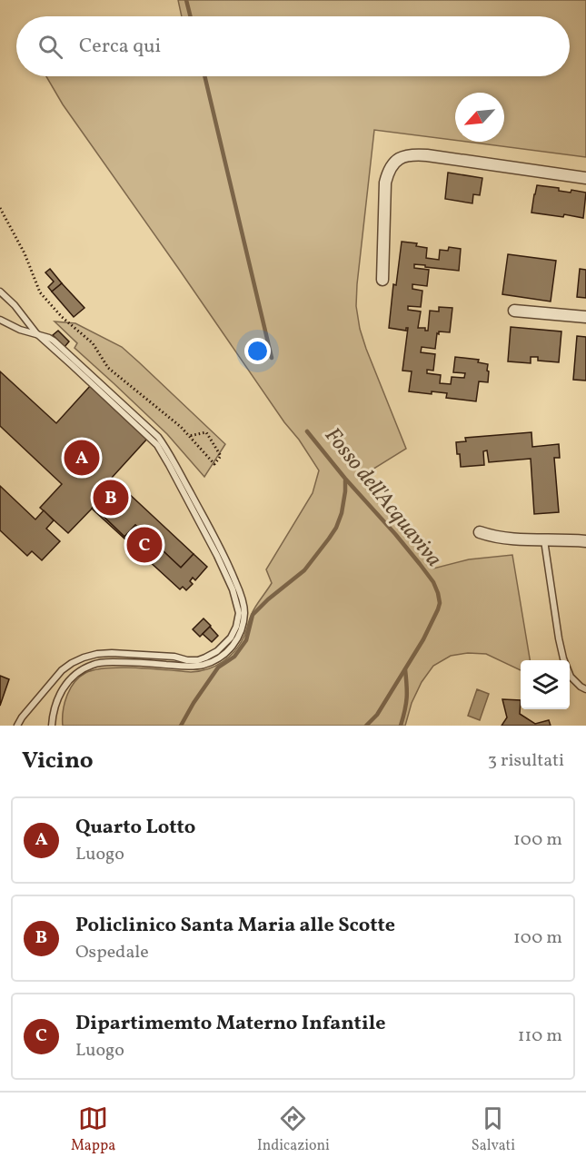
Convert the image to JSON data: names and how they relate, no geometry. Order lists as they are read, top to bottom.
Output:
{
  "water": ["Fosso dell'Acquaviva"],
  "north": "bottom left",
  "page": {
    "search": "Cerca qui",
    "pins": ["A", "B", "C"],
    "heading": ["Vicino", "3 risultati"],
    "list": [
      {
        "mark": "A",
        "name": "Quarto Lotto",
        "note": "Luogo",
        "value": "100 m"
      },
      {
        "mark": "B",
        "name": "Policlinico Santa Maria alle Scotte",
        "note": "Ospedale",
        "value": "100 m"
      },
      {
        "mark": "C",
        "name": "Dipartimemto Materno Infantile",
        "note": "Luogo",
        "value": "110 m"
      }
    ],
    "nav": ["Mappa", "Indicazioni", "Salvati"]
  }
}
